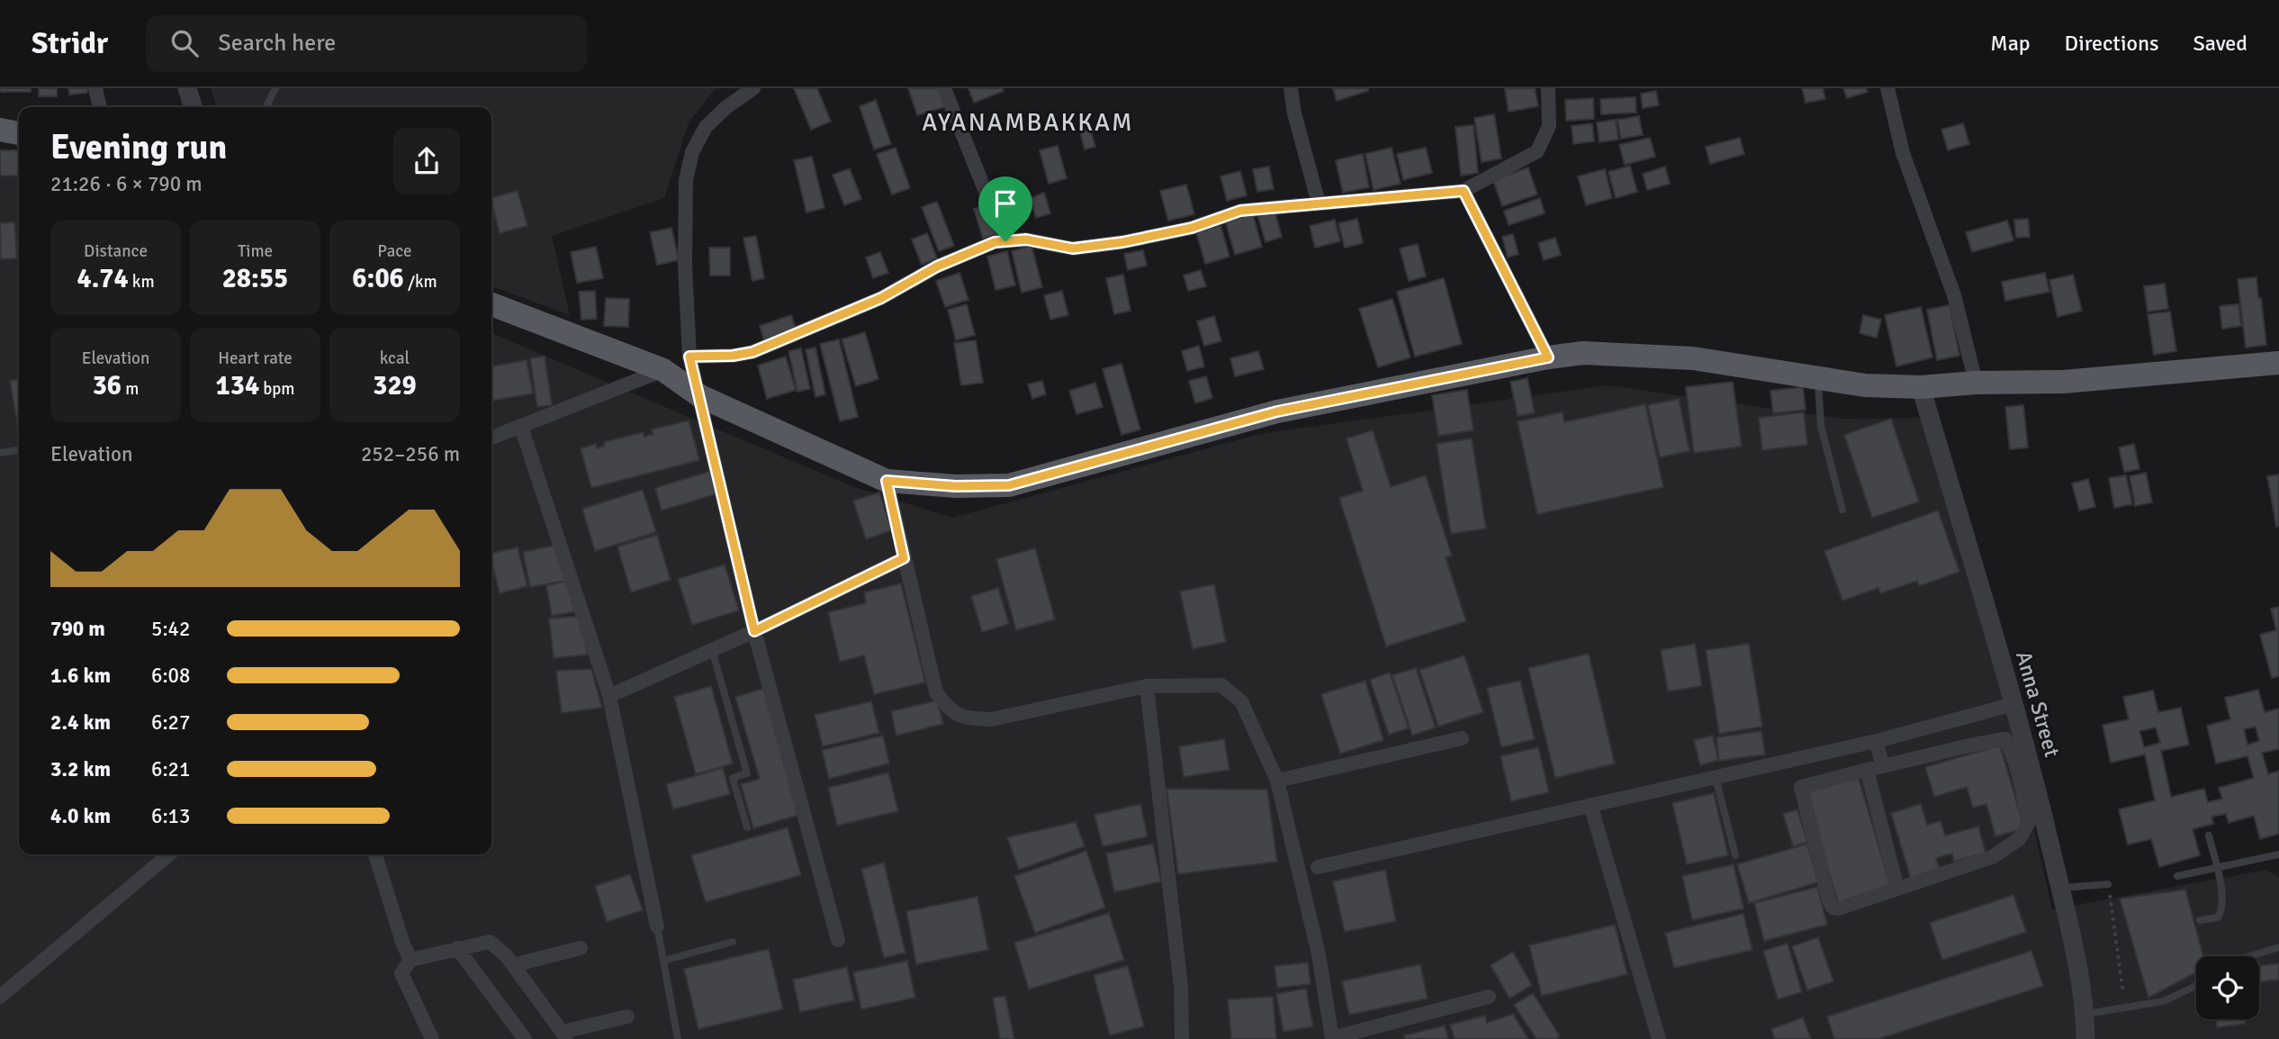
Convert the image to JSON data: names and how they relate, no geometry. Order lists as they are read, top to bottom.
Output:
{
  "streets": {
    "street": ["Anna Street"]
  },
  "districts": ["AYANAMBAKKAM"],
  "page": {
    "header": "Stridr",
    "search": "Search here",
    "nav": ["Map", "Directions", "Saved"],
    "heading": ["Evening run", "21:26 · 6 × 790 m"],
    "stats": [
      ["Distance", "4.74 km"],
      ["Time", "28:55"],
      ["Pace", "6:06 /km"],
      ["Elevation", "36 m"],
      ["Heart rate", "134 bpm"],
      ["kcal", "329"]
    ],
    "chart": ["Elevation", "252–256 m"],
    "list": [
      {
        "name": "790 m",
        "note": "5:42"
      },
      {
        "name": "1.6 km",
        "note": "6:08"
      },
      {
        "name": "2.4 km",
        "note": "6:27"
      },
      {
        "name": "3.2 km",
        "note": "6:21"
      },
      {
        "name": "4.0 km",
        "note": "6:13"
      }
    ]
  }
}
